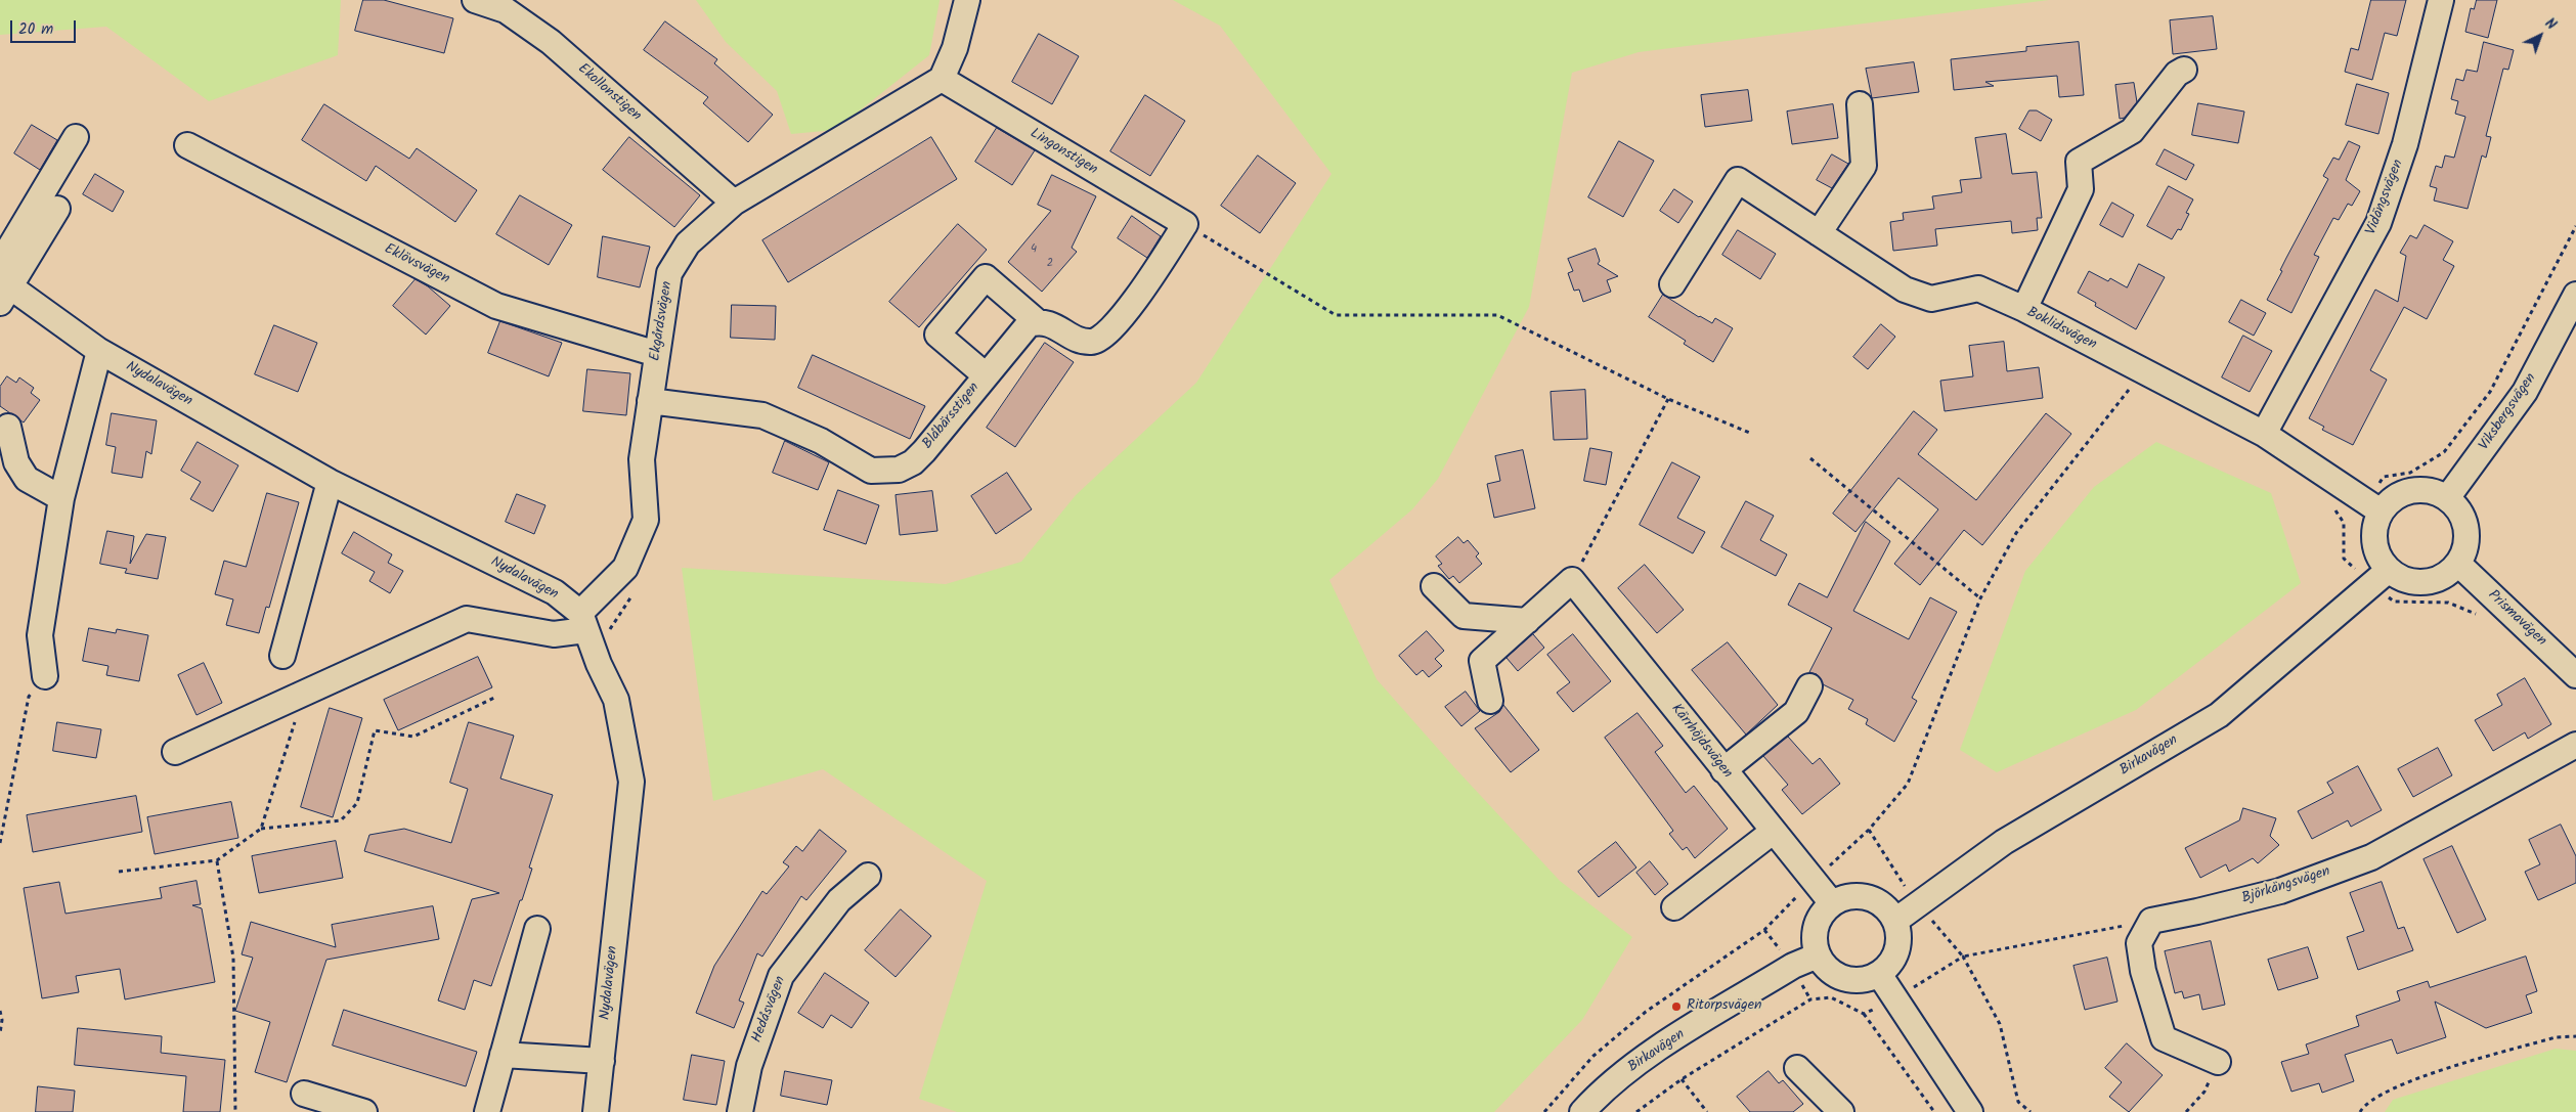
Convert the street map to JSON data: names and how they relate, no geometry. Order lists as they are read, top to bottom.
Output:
{
  "streets": {
    "street": [
      "Ekollonstigen",
      "Lingonstigen",
      "Vidängsvägen",
      "Eklövsvägen",
      "Ekgårdsvägen",
      "Boklidsvägen",
      "Nydalavägen",
      "Viksbergsvägen",
      "Blåbärsstigen",
      "Prismavägen",
      "Kärrhöjdsvägen",
      "Birkavägen",
      "Björkängsvägen",
      "Hedåsvägen"
    ]
  },
  "crossings": [
    ["Ekollonstigen", "Ekgårdsvägen"],
    ["Lingonstigen", "Ekgårdsvägen"],
    ["Vidängsvägen", "Boklidsvägen"],
    ["Eklövsvägen", "Ekgårdsvägen"],
    ["Ekgårdsvägen", "Nydalavägen"],
    ["Ekgårdsvägen", "Blåbärsstigen"],
    ["Boklidsvägen", "Viksbergsvägen"],
    ["Boklidsvägen", "Prismavägen"],
    ["Boklidsvägen", "Birkavägen"],
    ["Viksbergsvägen", "Prismavägen"],
    ["Viksbergsvägen", "Birkavägen"],
    ["Prismavägen", "Birkavägen"],
    ["Kärrhöjdsvägen", "Birkavägen"]
  ],
  "places": ["Ritorpsvägen"],
  "house_numbers": ["4", "2"],
  "scale_bar": "20 m",
  "north": "top right"
}
